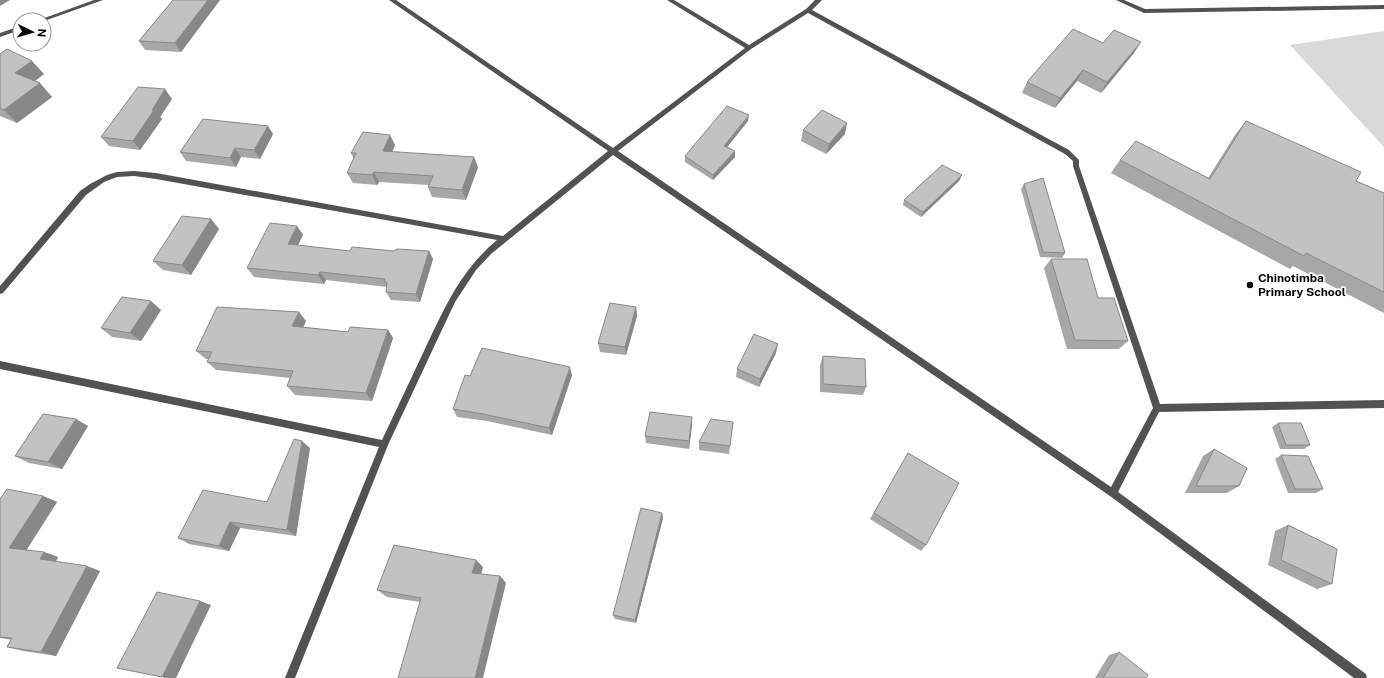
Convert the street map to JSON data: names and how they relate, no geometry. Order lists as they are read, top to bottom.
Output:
{
  "places": ["Chinotimba Primary School"],
  "north": "right"
}
